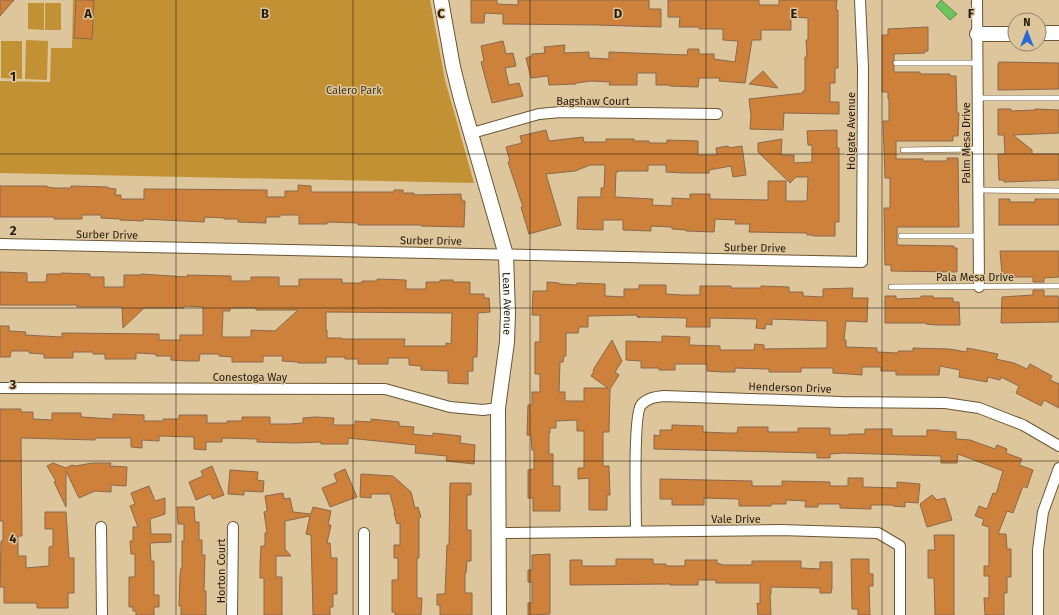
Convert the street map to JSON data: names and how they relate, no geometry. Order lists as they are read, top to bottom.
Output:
{
  "streets": {
    "street": [
      "Bagshaw Court",
      "Holgate Avenue",
      "Palm Mesa Drive",
      "Surber Drive",
      "Lean Avenue",
      "Conestoga Way",
      "Henderson Drive",
      "Vale Drive",
      "Horton Court"
    ],
    "lane": ["Pala Mesa Drive"]
  },
  "crossings": [
    ["Bagshaw Court", "Lean Avenue"],
    ["Holgate Avenue", "Surber Drive"],
    ["Palm Mesa Drive", "Pala Mesa Drive"],
    ["Surber Drive", "Lean Avenue"],
    ["Lean Avenue", "Conestoga Way"],
    ["Lean Avenue", "Vale Drive"],
    ["Henderson Drive", "Vale Drive"]
  ],
  "parks": ["Calero Park"],
  "north": "top",
  "grid": {
    "columns": [
      "A",
      "B",
      "C",
      "D",
      "E",
      "F"
    ],
    "rows": [
      "1",
      "2",
      "3",
      "4"
    ]
  }
}
